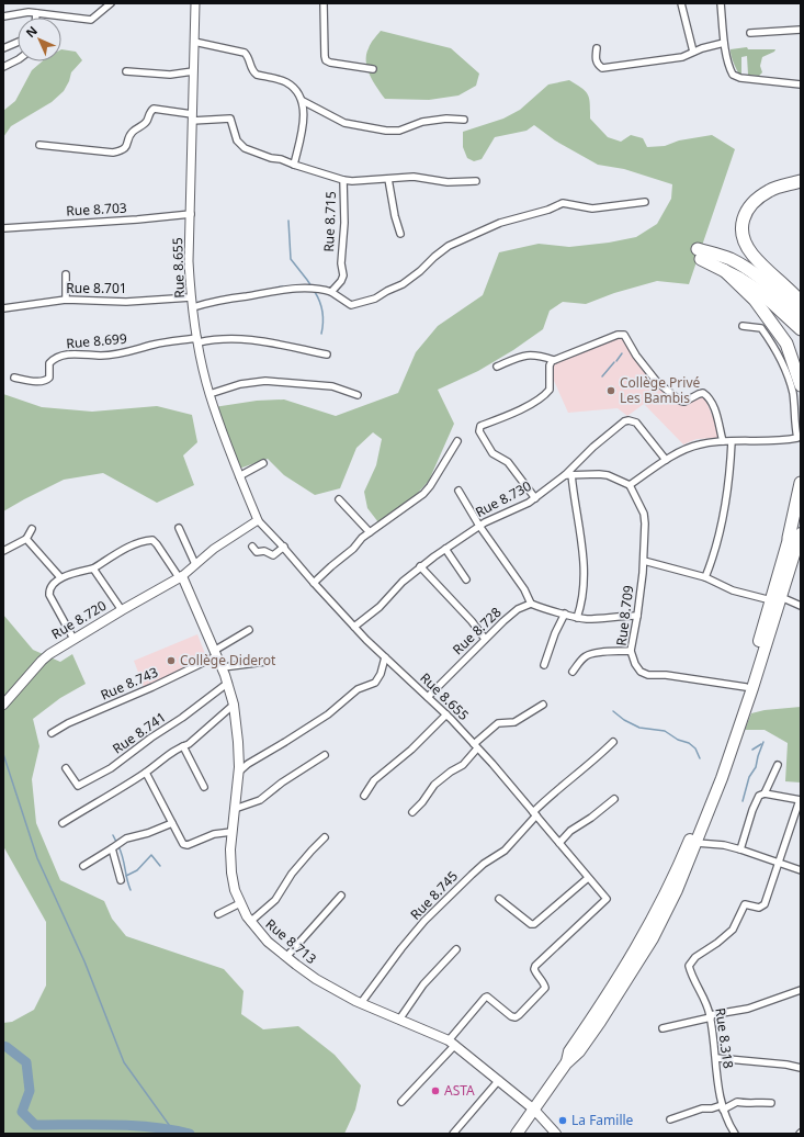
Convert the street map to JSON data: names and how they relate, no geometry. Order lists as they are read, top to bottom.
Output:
{
  "streets": {
    "main road": ["Rue 8.720", "Rue 8.713"],
    "street": [
      "Rue 8.703",
      "Rue 8.715",
      "Rue 8.655",
      "Rue 8.701",
      "Rue 8.699",
      "Rue 8.730",
      "Rue 8.709",
      "Rue 8.728",
      "Rue 8.743",
      "Rue 8.741",
      "Rue 8.745",
      "Rue 8.318"
    ]
  },
  "crossings": [
    ["Rue 8.703", "Rue 8.655"],
    ["Rue 8.715", "Rue 8.655"],
    ["Rue 8.655", "Rue 8.701"],
    ["Rue 8.655", "Rue 8.699"],
    ["Rue 8.655", "Rue 8.730"],
    ["Rue 8.655", "Rue 8.728"],
    ["Rue 8.655", "Rue 8.745"],
    ["Rue 8.655", "Rue 8.713"],
    ["Rue 8.720", "Rue 8.713"],
    ["Rue 8.743", "Rue 8.713"],
    ["Rue 8.741", "Rue 8.713"],
    ["Rue 8.745", "Rue 8.713"]
  ],
  "places": [
    "Collège Privé Les Bambis",
    "Collège Diderot",
    "ASTA",
    "La Famille"
  ],
  "north": "top left"
}
